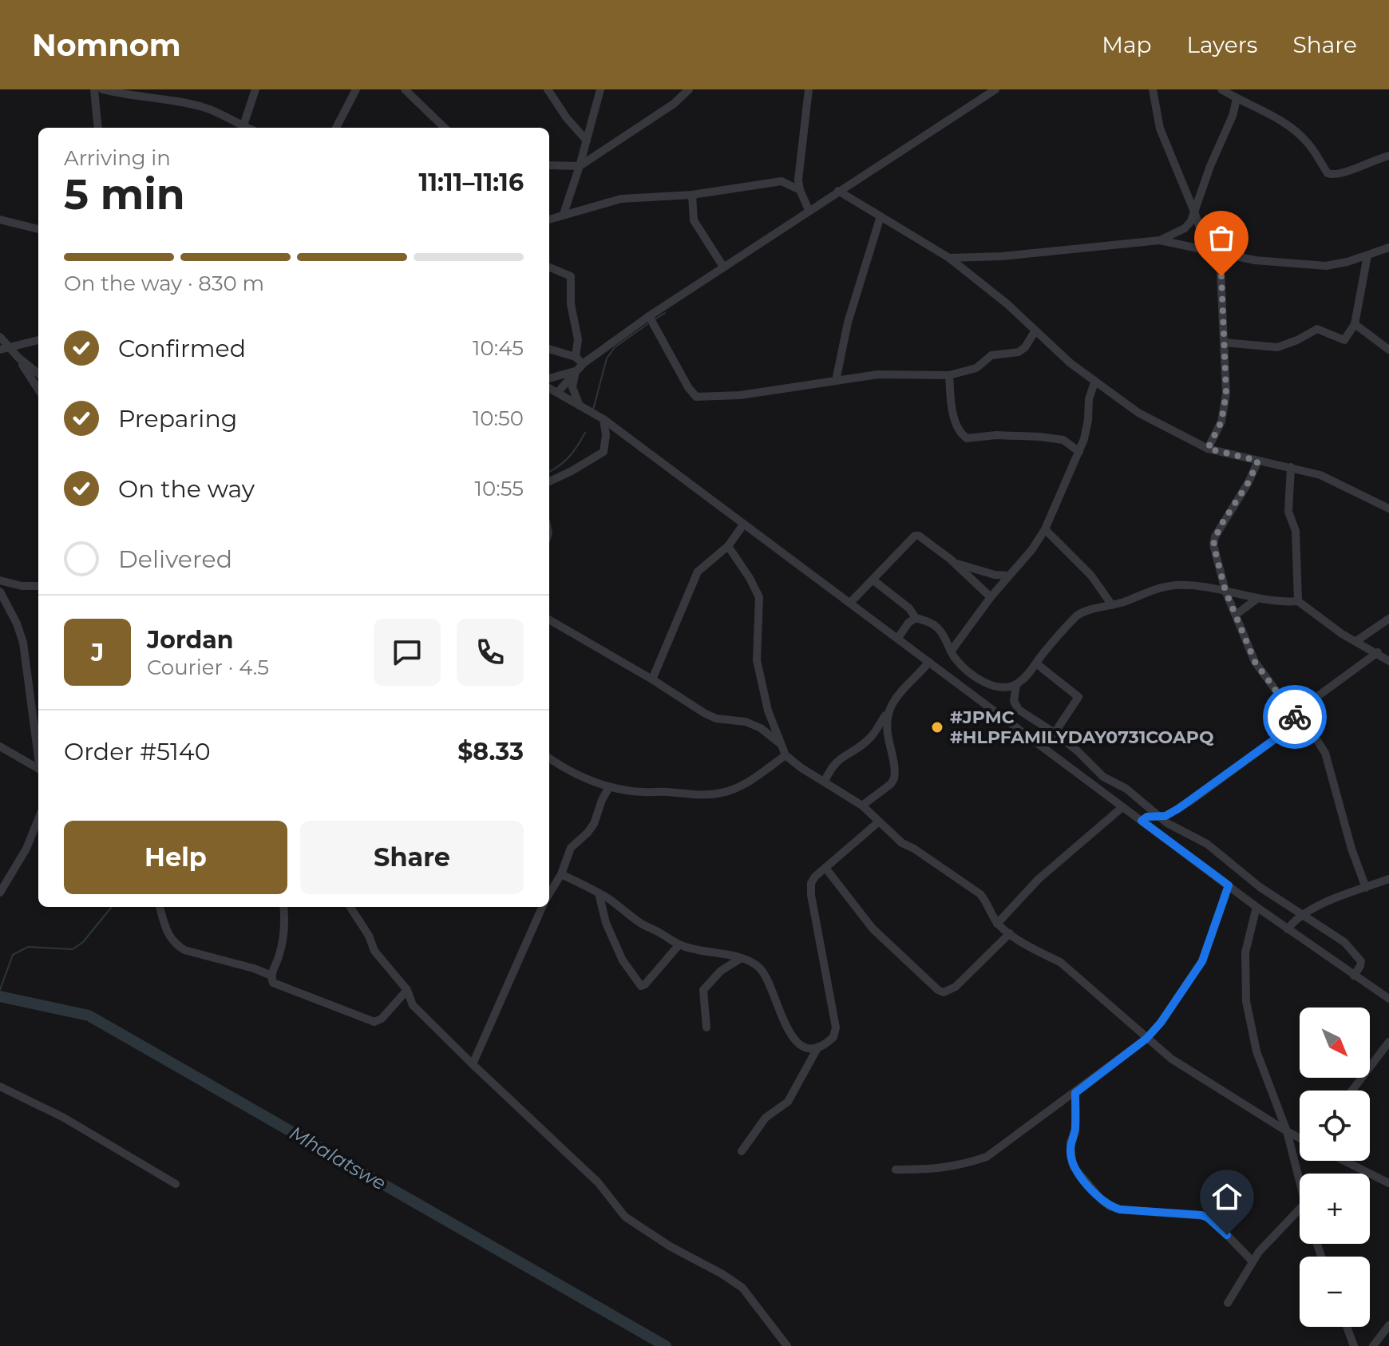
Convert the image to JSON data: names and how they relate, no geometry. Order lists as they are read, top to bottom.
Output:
{
  "water": ["Mhalatswe"],
  "places": ["#JPMC #HLPFAMILYDAY0731COAPQ"],
  "north": "bottom right",
  "page": {
    "header": "Nomnom",
    "nav": ["Map", "Layers", "Share"],
    "heading": ["5 min", "Arriving in", "11:11–11:16"],
    "panel": [
      "Jordan",
      "Courier · 4.5",
      "Order #5140",
      "$8.33"
    ],
    "bar": "On the way · 830 m",
    "list": [
      ["Confirmed", "10:45"],
      ["Preparing", "10:50"],
      ["On the way", "10:55"],
      "Delivered"
    ],
    "round": "J",
    "buttons": ["Help", "Share"],
    "map_buttons": ["+", "−"]
  }
}
